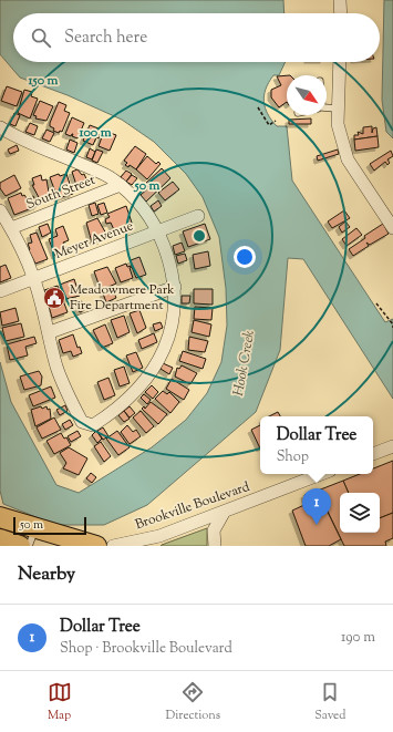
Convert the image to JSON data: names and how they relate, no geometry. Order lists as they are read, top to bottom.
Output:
{
  "streets": {
    "street": ["South Street", "Meyer Avenue", "Brookville Boulevard"]
  },
  "water": ["Hook Creek"],
  "places": {
    "public building": ["Meadowmere Park Fire Department"]
  },
  "scale_bar": "50 m",
  "north": "bottom right",
  "page": {
    "search": "Search here",
    "popup": ["Dollar Tree", "Shop"],
    "pins": "1",
    "scale": "50 m",
    "heading": "Nearby",
    "list": [
      {
        "mark": "1",
        "name": "Dollar Tree",
        "note": "Shop · Brookville Boulevard",
        "value": "190 m"
      }
    ],
    "nav": ["Map", "Directions", "Saved"]
  },
  "rings": ["150 m", "100 m", "50 m"]
}
